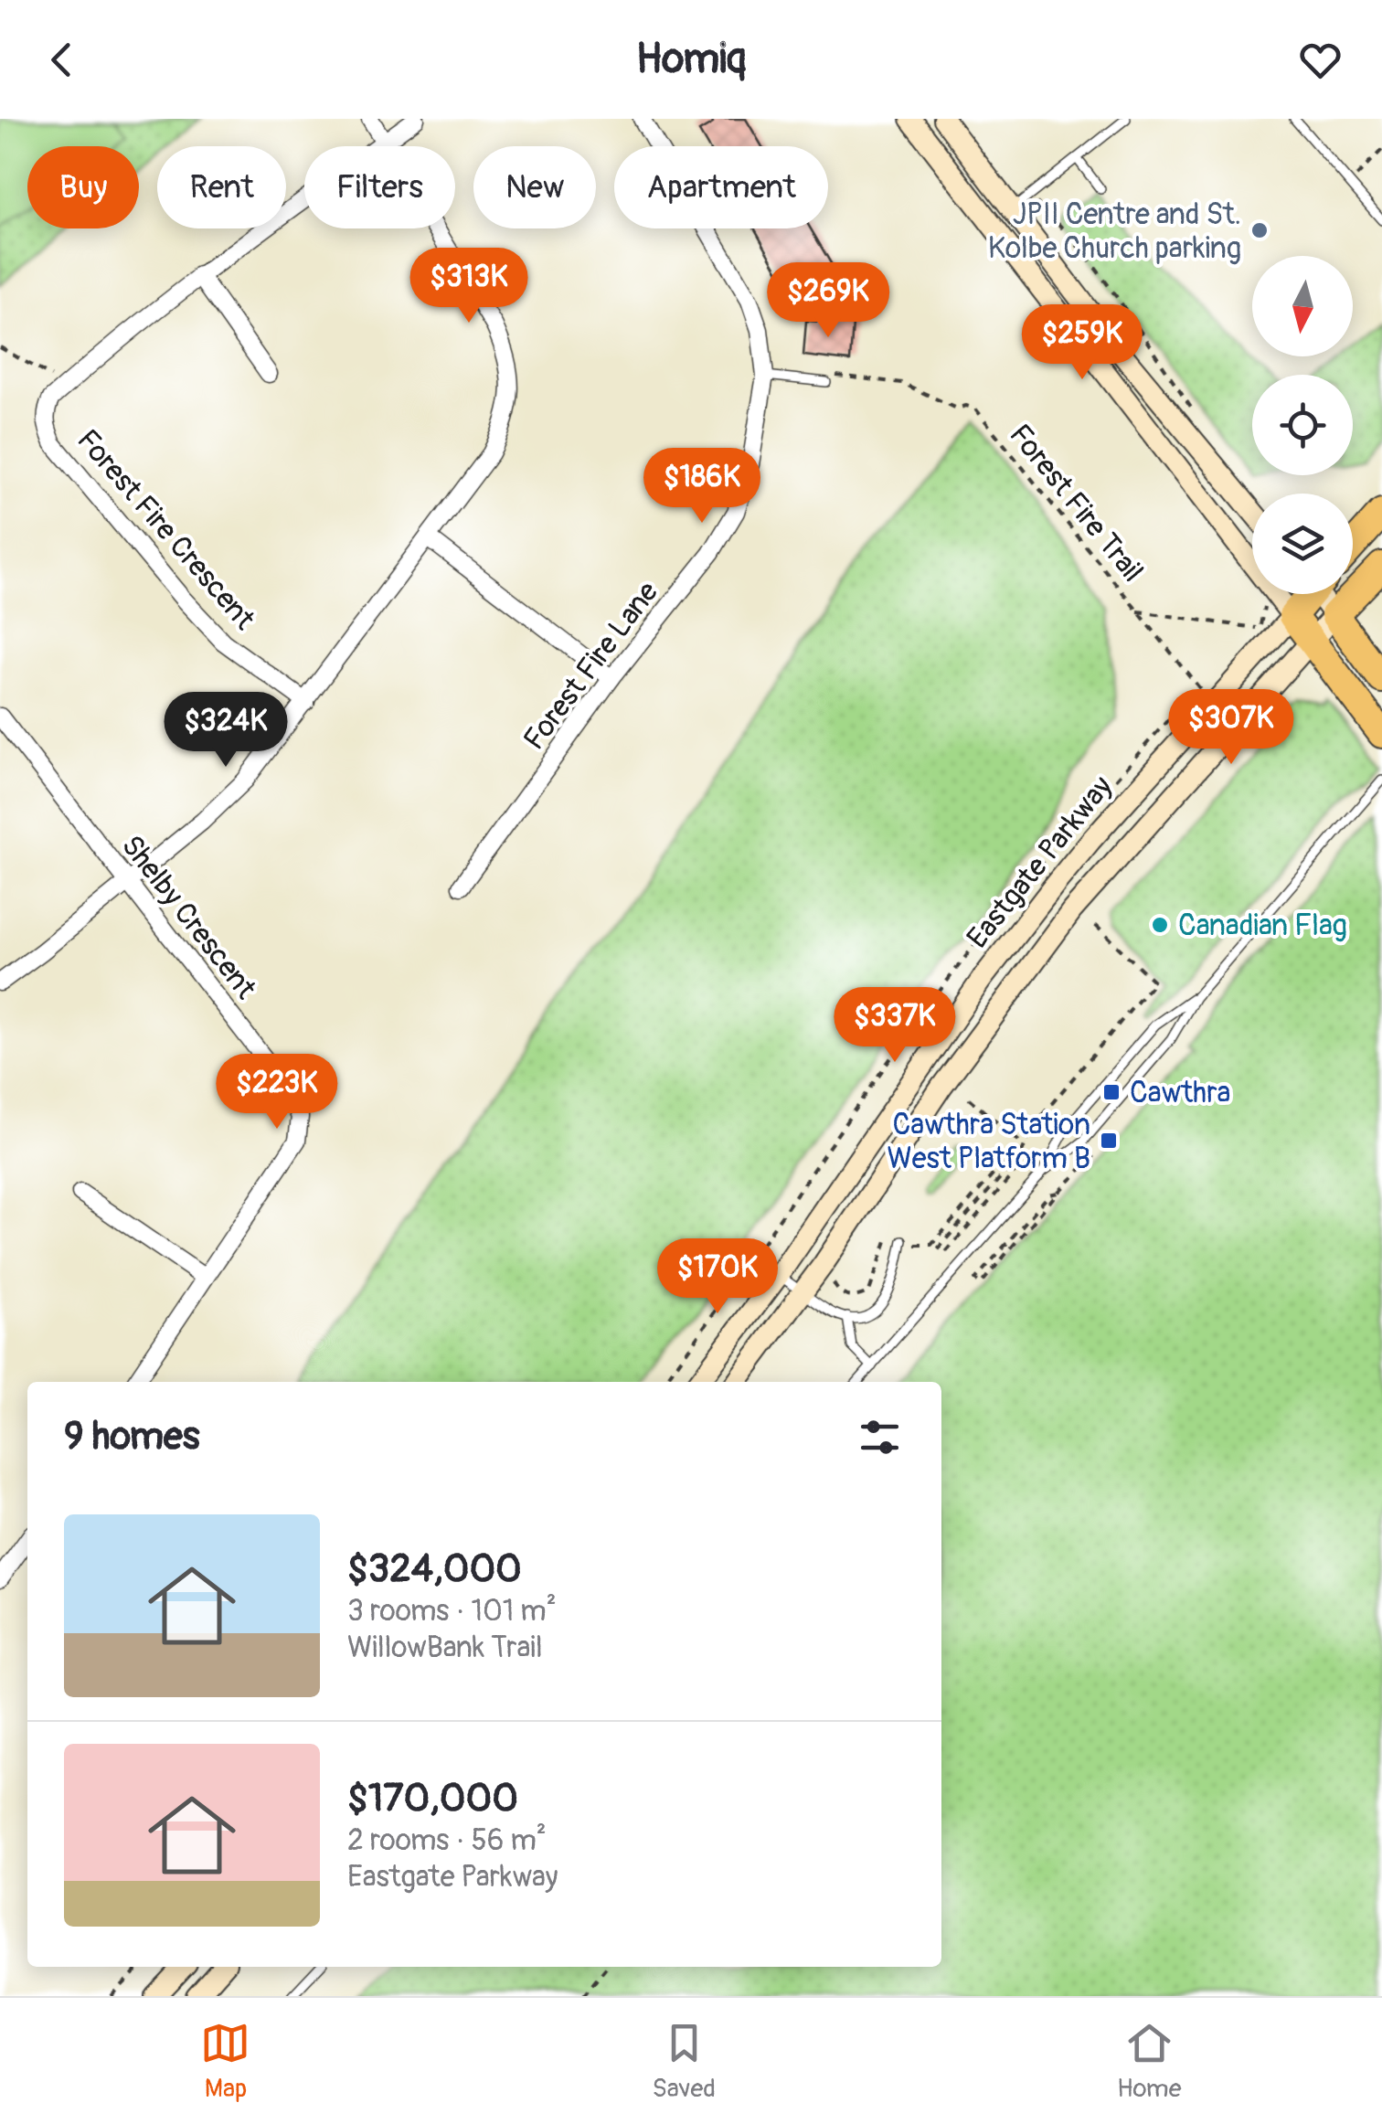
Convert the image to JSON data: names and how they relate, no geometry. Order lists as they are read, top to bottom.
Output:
{
  "streets": {
    "main road": ["Eastgate Parkway"],
    "street": ["Forest Fire Crescent", "Forest Fire Lane", "Shelby Crescent"],
    "path": ["Forest Fire Trail"]
  },
  "places": {
    "other": ["JPII Centre and St. Kolbe Church parking", "Canadian Flag"],
    "transit": ["Cawthra", "Cawthra Station West Platform B"]
  },
  "north": "bottom",
  "page": {
    "header": "Homiq",
    "chip": [
      "Buy",
      "Rent",
      "Filters",
      "New",
      "Apartment"
    ],
    "price": [
      "$313K",
      "$269K",
      "$259K",
      "$186K",
      "$307K",
      "$324K",
      "$337K",
      "$223K",
      "$170K"
    ],
    "heading": "9 homes",
    "list": [
      {
        "name": "$324,000",
        "note": "3 rooms · 101 m² · WillowBank Trail"
      },
      {
        "name": "$170,000",
        "note": "2 rooms · 56 m² · Eastgate Parkway"
      }
    ],
    "tabs": ["Map", "Saved", "Home"]
  }
}
